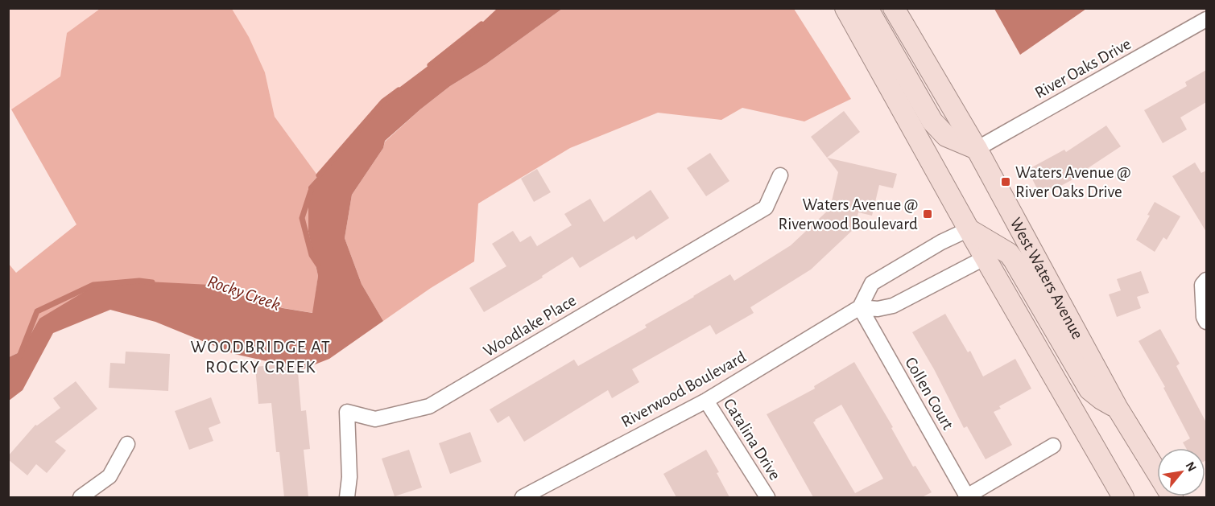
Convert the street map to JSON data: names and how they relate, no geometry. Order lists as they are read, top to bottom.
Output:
{
  "streets": {
    "main road": ["West Waters Avenue"],
    "street": [
      "River Oaks Drive",
      "Woodlake Place",
      "Riverwood Boulevard",
      "Collen Court",
      "Catalina Drive"
    ]
  },
  "crossings": [
    ["River Oaks Drive", "West Waters Avenue"],
    ["Riverwood Boulevard", "Collen Court"],
    ["Riverwood Boulevard", "Catalina Drive"]
  ],
  "districts": ["WOODBRIDGE AT ROCKY CREEK"],
  "water": ["Rocky Creek"],
  "places": {
    "transit": ["Waters Avenue @ River Oaks Drive", "Waters Avenue @ Riverwood Boulevard"]
  },
  "north": "top right"
}
